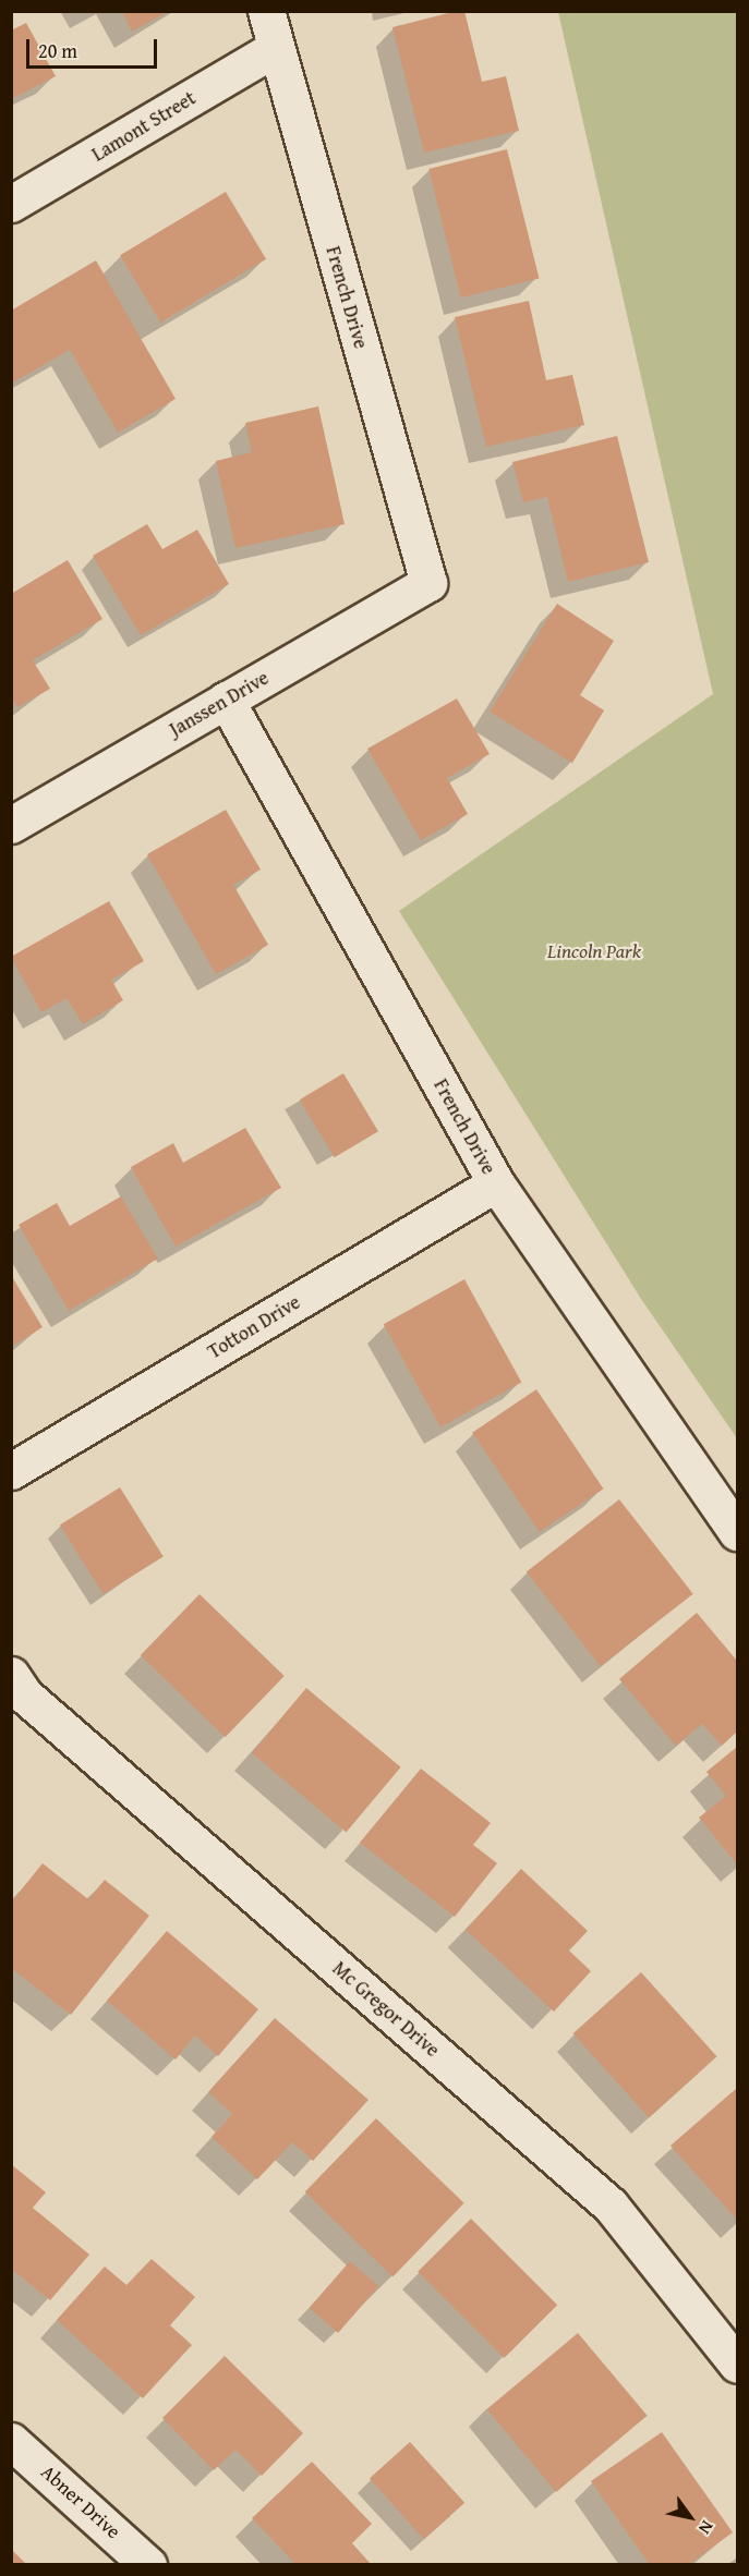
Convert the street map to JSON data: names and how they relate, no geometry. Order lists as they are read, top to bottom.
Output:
{
  "streets": {
    "street": [
      "Lamont Street",
      "French Drive",
      "Janssen Drive",
      "Totton Drive",
      "Mc Gregor Drive",
      "Abner Drive"
    ]
  },
  "crossings": [
    ["Lamont Street", "French Drive"],
    ["French Drive", "Janssen Drive"],
    ["French Drive", "Totton Drive"]
  ],
  "parks": ["Lincoln Park"],
  "scale_bar": "20 m",
  "north": "bottom right"
}
